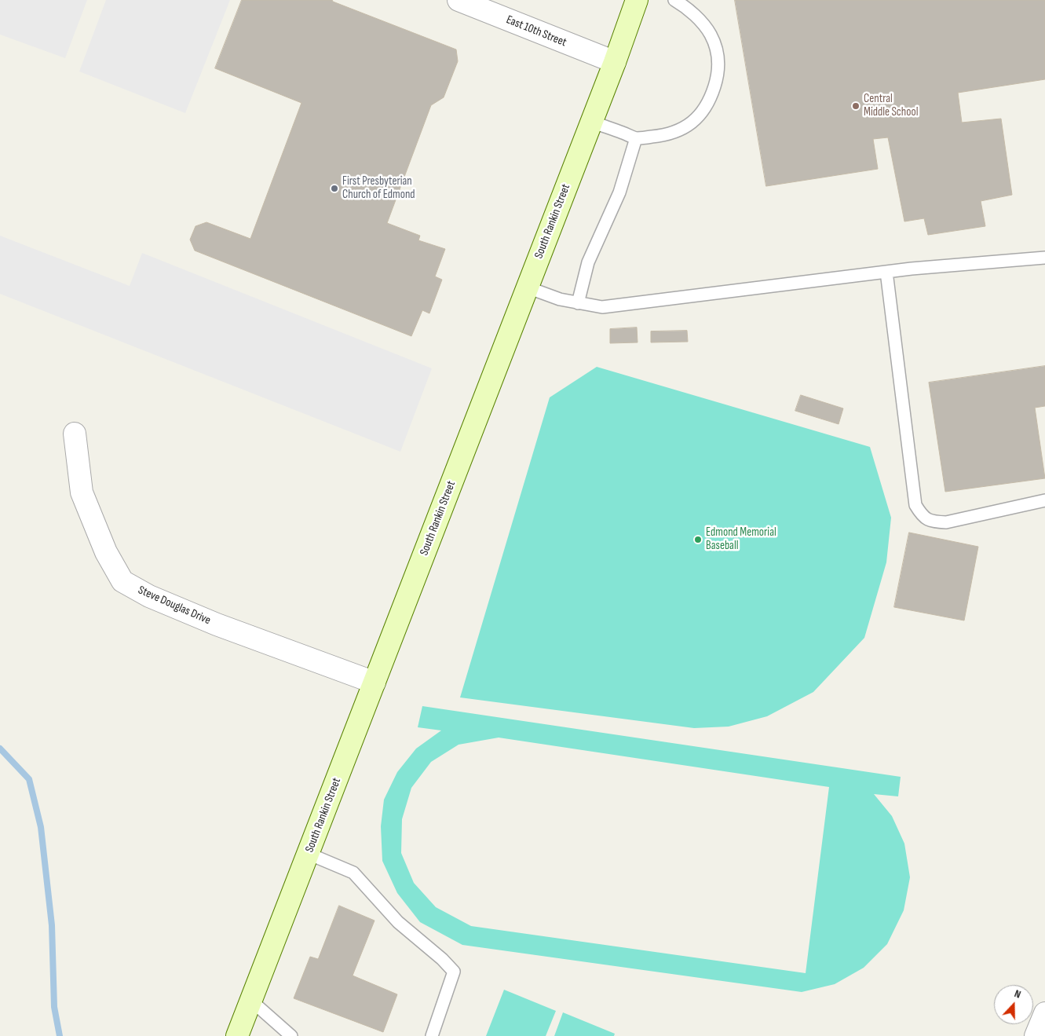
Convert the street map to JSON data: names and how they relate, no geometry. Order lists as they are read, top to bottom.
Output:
{
  "streets": {
    "street": ["East 10th Street", "South Rankin Street", "Steve Douglas Drive"]
  },
  "crossings": [
    ["East 10th Street", "South Rankin Street"],
    ["South Rankin Street", "Steve Douglas Drive"]
  ],
  "places": ["Central Middle School", "First Presbyterian Church of Edmond", "Edmond Memorial Baseball"],
  "north": "top"
}
